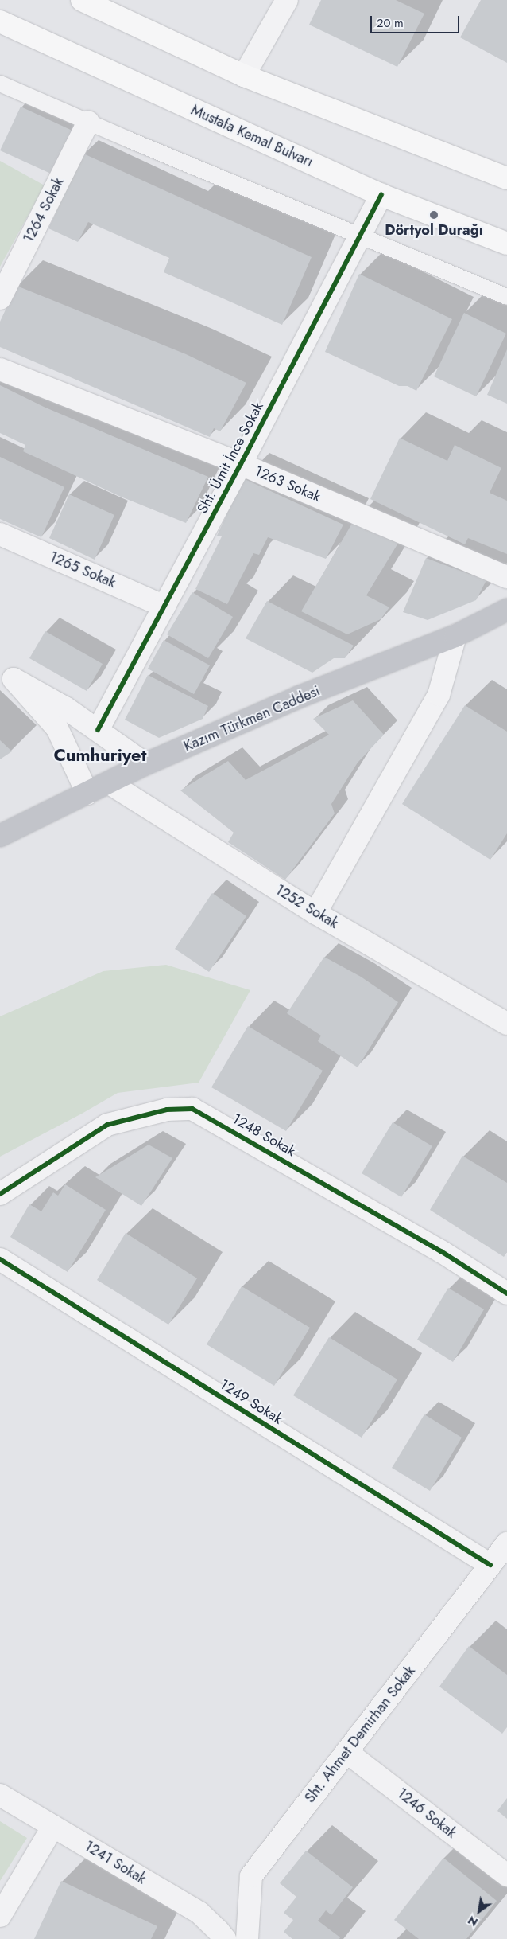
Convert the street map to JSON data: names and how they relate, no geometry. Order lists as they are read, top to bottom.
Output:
{
  "streets": {
    "highway": ["Mustafa Kemal Bulvarı"],
    "main road": ["Kazım Türkmen Caddesi"],
    "street": [
      "1264 Sokak",
      "Sht. Ümit İnce Sokak",
      "1263 Sokak",
      "1265 Sokak",
      "1252 Sokak",
      "1248 Sokak",
      "1249 Sokak",
      "Sht. Ahmet Demirhan Sokak",
      "1246 Sokak",
      "1241 Sokak"
    ]
  },
  "crossings": [
    ["Mustafa Kemal Bulvarı", "Sht. Ümit İnce Sokak"],
    ["Sht. Ümit İnce Sokak", "1263 Sokak"],
    ["Sht. Ümit İnce Sokak", "1265 Sokak"],
    ["Kazım Türkmen Caddesi", "1252 Sokak"],
    ["1249 Sokak", "Sht. Ahmet Demirhan Sokak"],
    ["Sht. Ahmet Demirhan Sokak", "1246 Sokak"]
  ],
  "districts": ["Cumhuriyet"],
  "places": ["Dörtyol Durağı"],
  "scale_bar": "20 m",
  "north": "bottom left"
}
